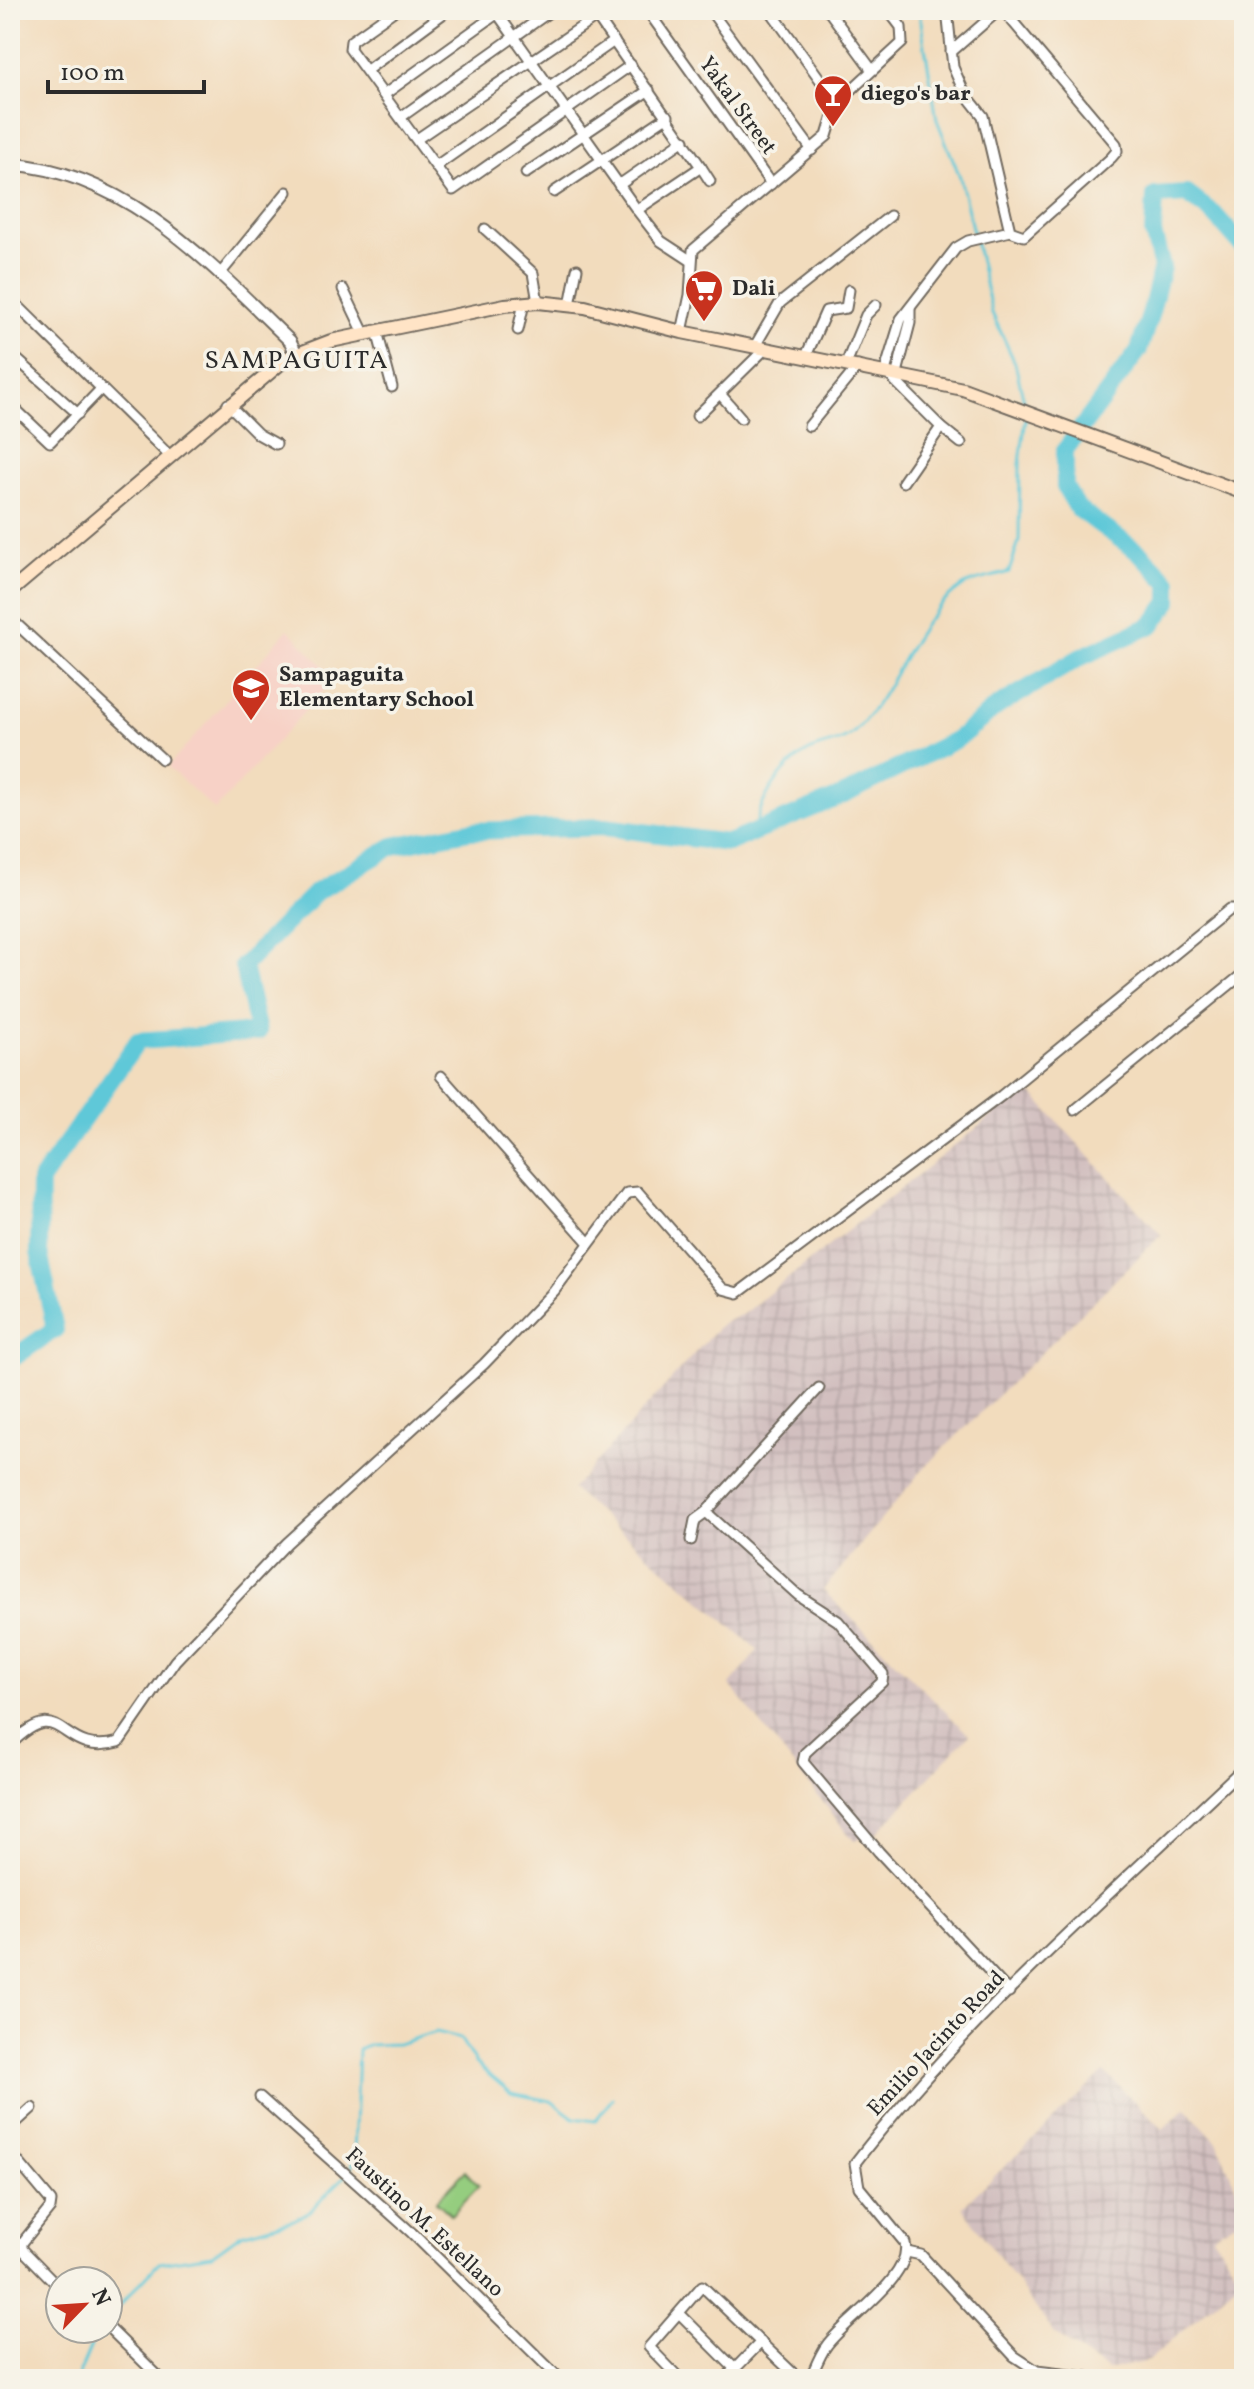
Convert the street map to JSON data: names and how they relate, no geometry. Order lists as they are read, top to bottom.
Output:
{
  "streets": {
    "street": ["Yakal Street", "Emilio Jacinto Road", "Faustino M. Estellano"]
  },
  "districts": ["SAMPAGUITA"],
  "places": {
    "bar": ["diego's bar"],
    "supermarket": ["Dali"],
    "school or university": ["Sampaguita Elementary School"]
  },
  "scale_bar": "100 m",
  "north": "top right"
}
